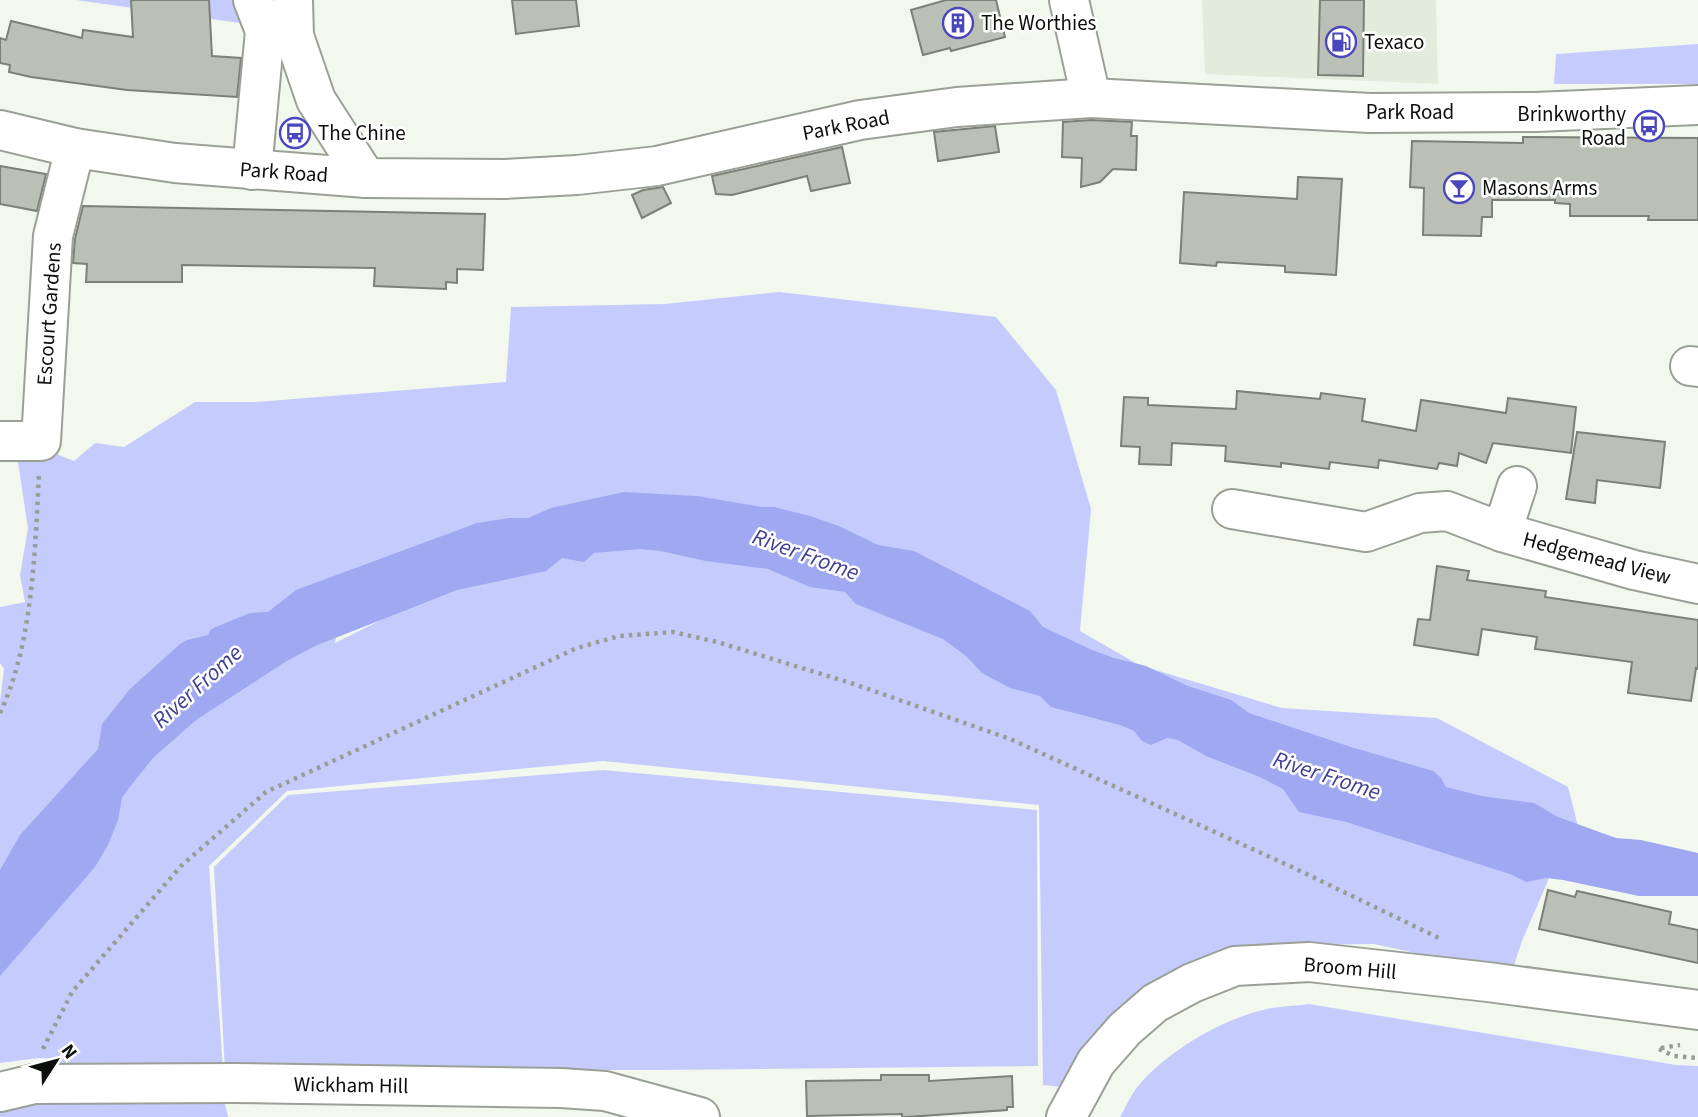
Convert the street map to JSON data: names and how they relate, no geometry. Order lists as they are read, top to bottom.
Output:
{
  "streets": {
    "street": [
      "Park Road",
      "Escourt Gardens",
      "Hedgemead View",
      "Broom Hill",
      "Wickham Hill"
    ]
  },
  "crossings": [
    ["Park Road", "Escourt Gardens"]
  ],
  "water": ["River Frome"],
  "places": {
    "building": ["The Worthies"],
    "fuel station": ["Texaco"],
    "bus stop": ["Brinkworthy Road", "The Chine"],
    "bar": ["Masons Arms"]
  },
  "north": "top right"
}
